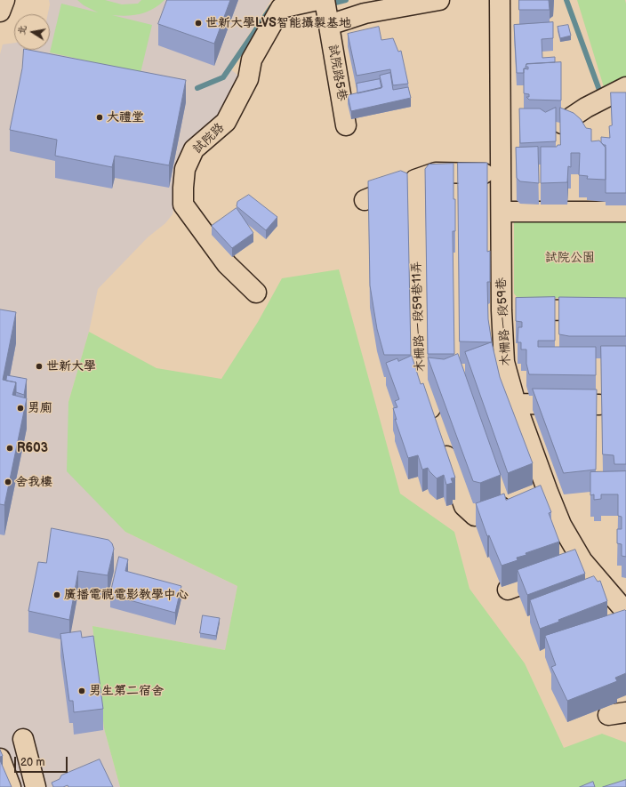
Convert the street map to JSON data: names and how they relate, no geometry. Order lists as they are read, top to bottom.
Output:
{
  "streets": {
    "street": [
      "試院路5巷",
      "試院路",
      "木柵路一段59巷11弄",
      "木柵路一段59巷"
    ]
  },
  "parks": ["試院公園"],
  "places": [
    "世新大學LVS智能攝製基地",
    "大禮堂",
    "世新大學",
    "男廁",
    "R603",
    "舍我樓",
    "廣播電視電影教學中心",
    "男生第二宿舍"
  ],
  "scale_bar": "20 m",
  "north": "left"
}
